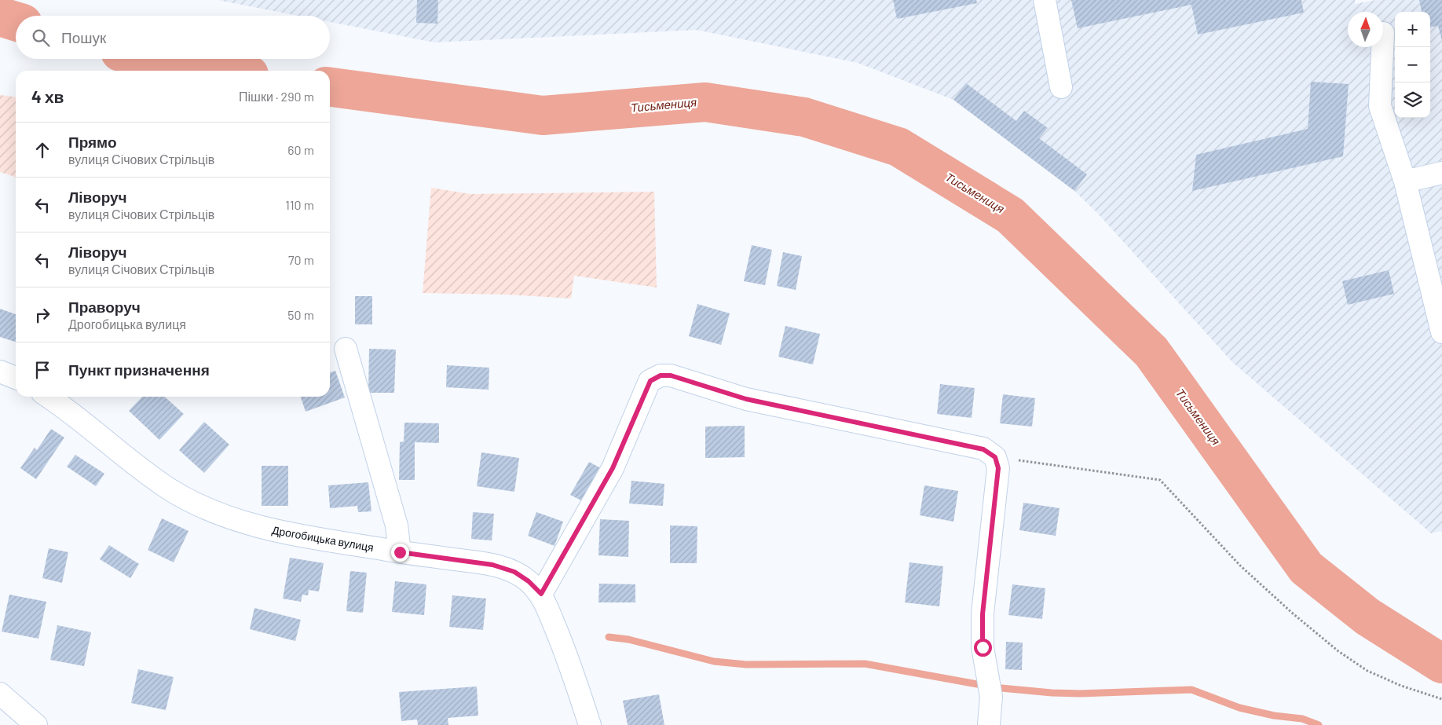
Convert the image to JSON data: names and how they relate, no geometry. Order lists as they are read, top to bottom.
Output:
{
  "streets": {
    "street": ["Дрогобицька вулиця"]
  },
  "water": ["Тисьмениця"],
  "north": "top",
  "page": {
    "map_buttons": ["+", "−"],
    "search": "Пошук",
    "heading": ["4 хв", "Пішки · 290 m"],
    "list": [
      ["Прямо", "вулиця Січових Стрільців", "60 m"],
      ["Ліворуч", "вулиця Січових Стрільців", "110 m"],
      ["Ліворуч", "вулиця Січових Стрільців", "70 m"],
      ["Праворуч", "Дрогобицька вулиця", "50 m"],
      "Пункт призначення"
    ]
  }
}
